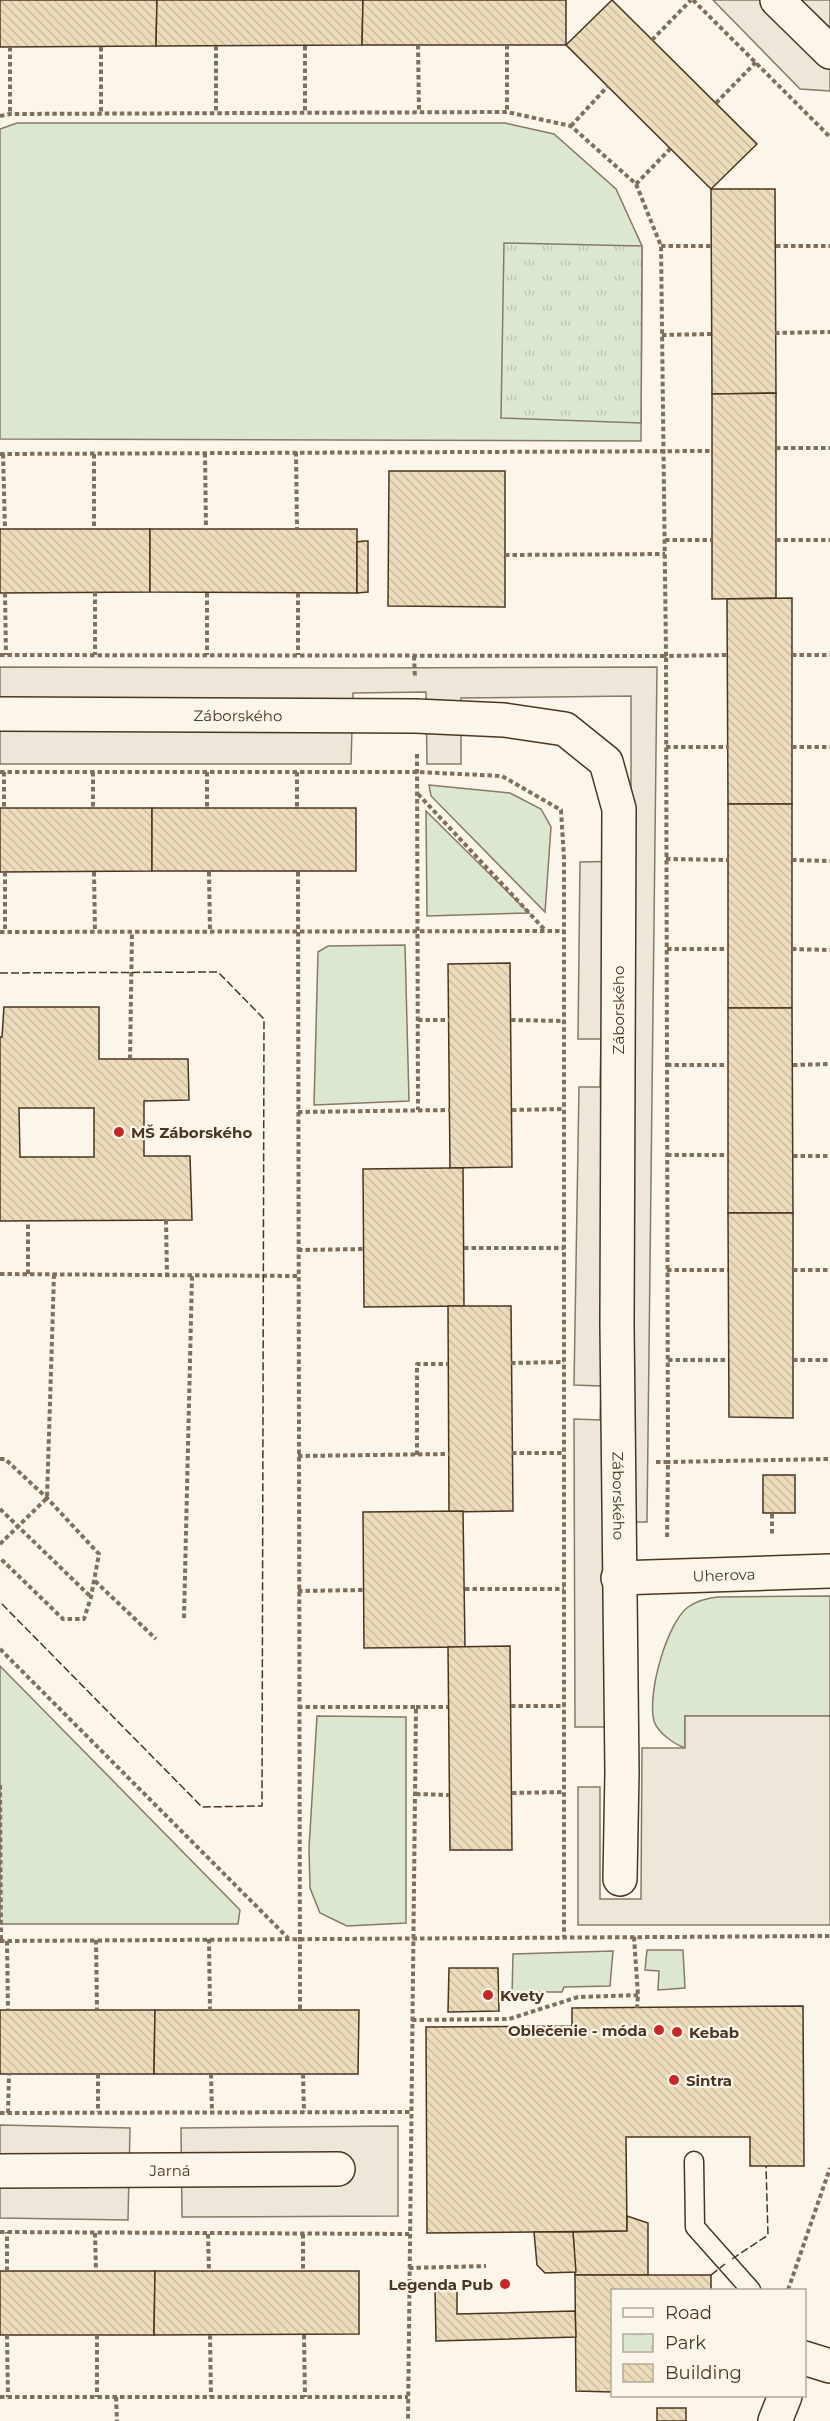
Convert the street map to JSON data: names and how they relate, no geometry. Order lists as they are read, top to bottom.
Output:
{
  "streets": {
    "street": ["Záborského", "Uherova", "Jarná"]
  },
  "crossings": [
    ["Záborského", "Uherova"]
  ],
  "places": [
    "MŠ Záborského",
    "Kvety",
    "Oblečenie - móda",
    "Kebab",
    "Sintra",
    "Legenda Pub"
  ],
  "legend": ["Road", "Park", "Building"]
}
